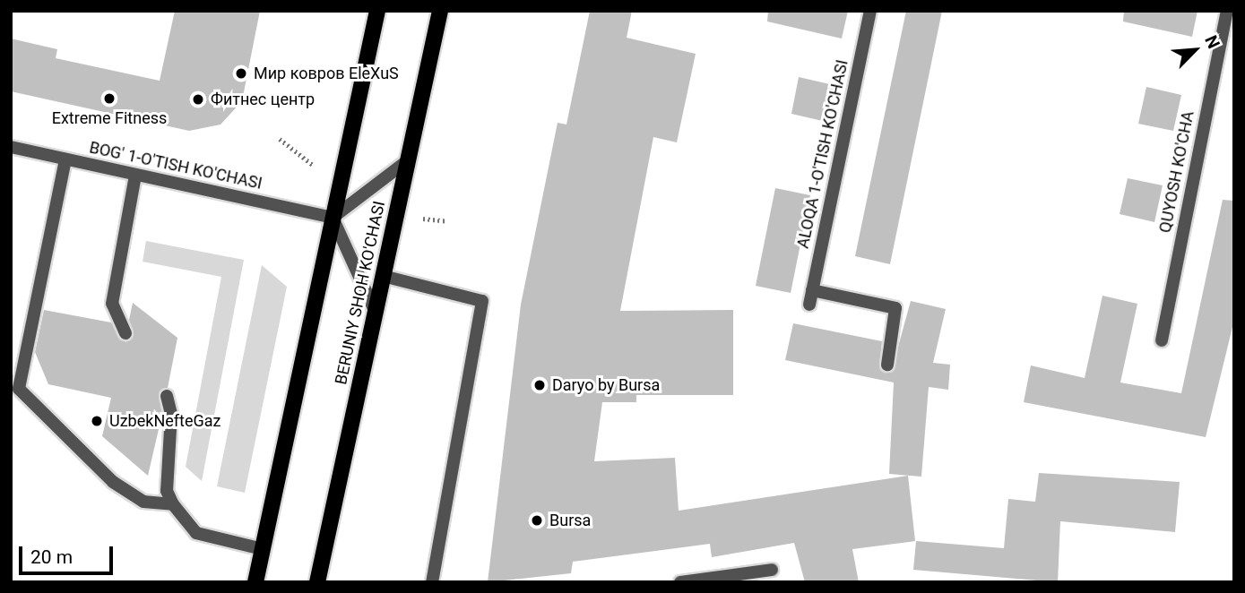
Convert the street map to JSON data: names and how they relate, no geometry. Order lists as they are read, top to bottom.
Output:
{
  "streets": {
    "main road": ["BERUNIY SHOH KO'CHASI"],
    "street": ["ALOQA 1-O'TISH KO'CHASI", "BOG' 1-O'TISH KO'CHASI", "QUYOSH KO'CHA"]
  },
  "places": [
    "Мир ковров EleXuS",
    "Extreme Fitness",
    "Фитнес центр",
    "Daryo by Bursa",
    "UzbekNefteGaz",
    "Bursa"
  ],
  "scale_bar": "20 m",
  "north": "top right"
}
